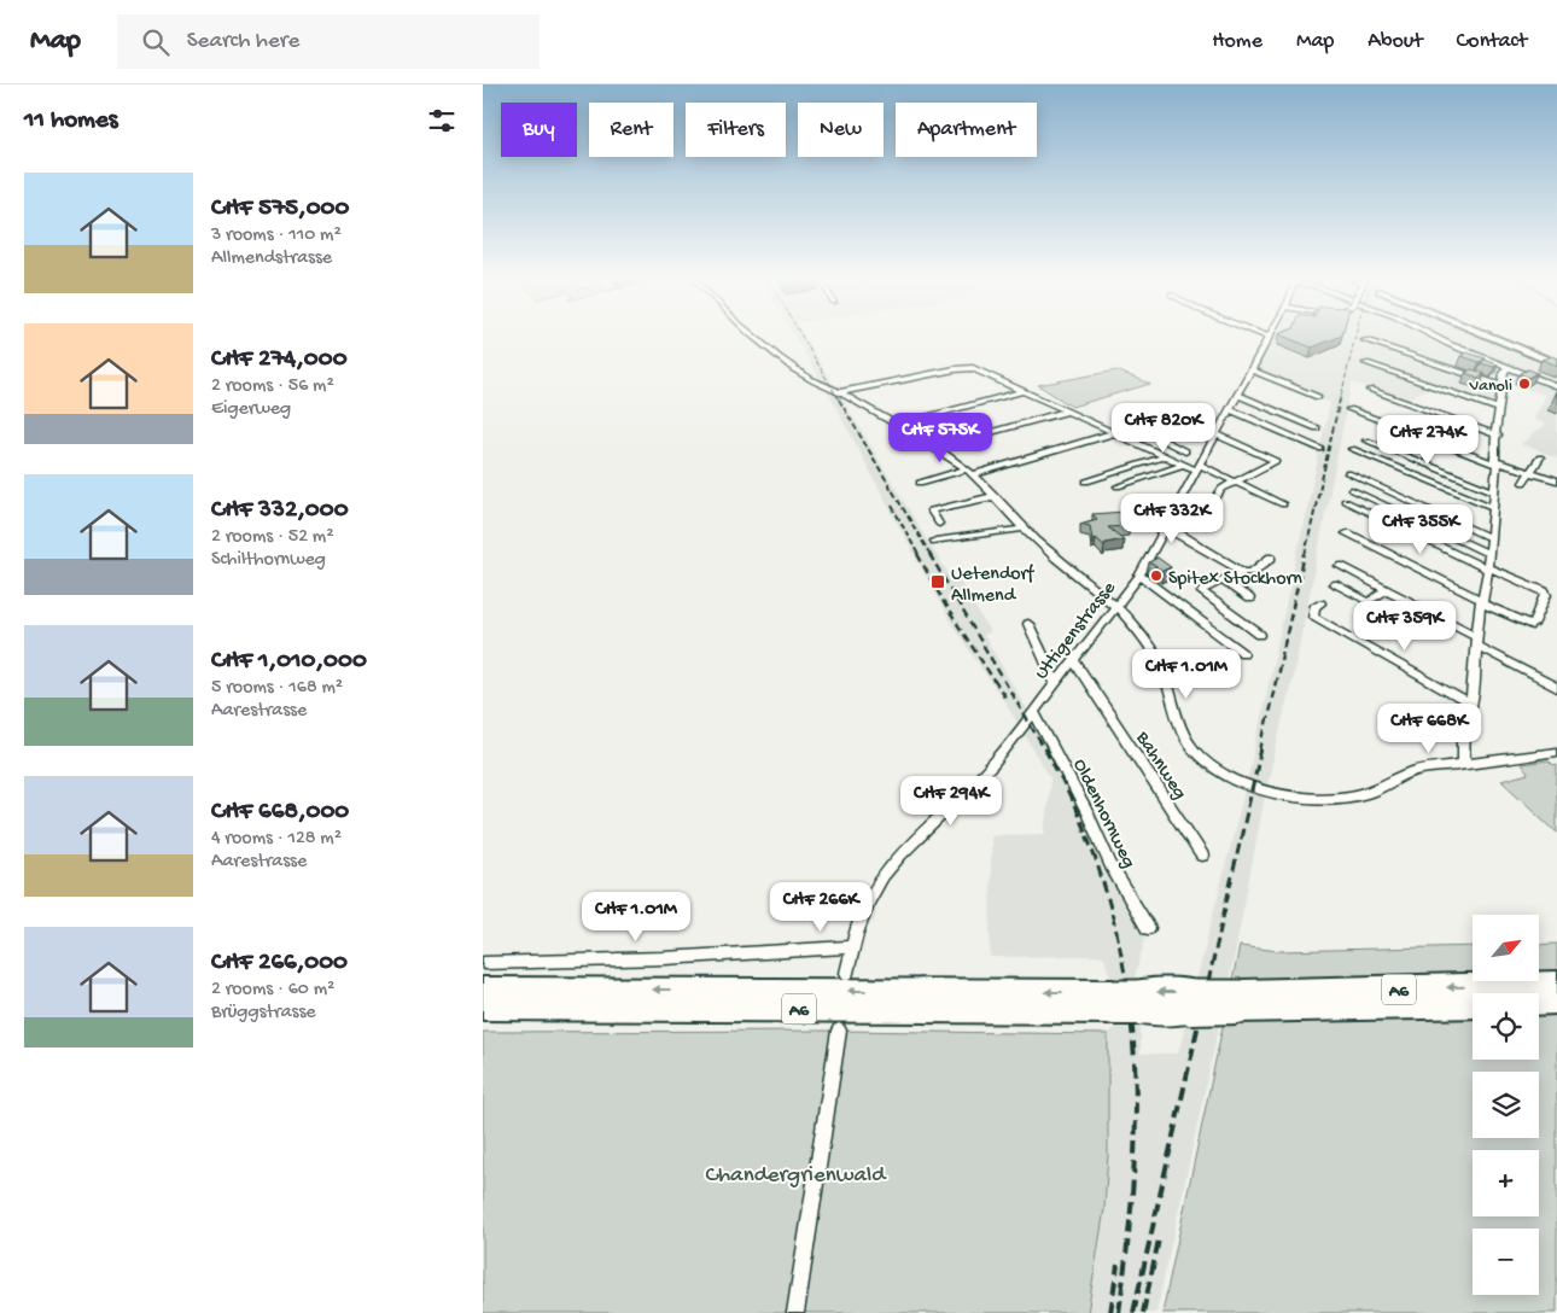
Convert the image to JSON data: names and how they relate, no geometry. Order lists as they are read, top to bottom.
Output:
{
  "streets": {
    "highway": ["A6"],
    "street": ["Uttigenstrasse", "Bahnweg", "Oldenhornweg"]
  },
  "crossings": [
    ["Uttigenstrasse", "Bahnweg"],
    ["Uttigenstrasse", "Oldenhornweg"]
  ],
  "parks": ["Chandergrienwald"],
  "places": {
    "other": ["Vanoli", "Spitex Stockhorn"],
    "transit": ["Uetendorf Allmend"]
  },
  "north": "top right",
  "page": {
    "header": "Map",
    "search": "Search here",
    "nav": [
      "Home",
      "Map",
      "About",
      "Contact"
    ],
    "heading": "11 homes",
    "chip": [
      "Buy",
      "Rent",
      "Filters",
      "New",
      "Apartment"
    ],
    "list": [
      {
        "name": "CHF 575,000",
        "note": "3 rooms · 110 m² · Allmendstrasse"
      },
      {
        "name": "CHF 274,000",
        "note": "2 rooms · 56 m² · Eigerweg"
      },
      {
        "name": "CHF 332,000",
        "note": "2 rooms · 52 m² · Schilthornweg"
      },
      {
        "name": "CHF 1,010,000",
        "note": "5 rooms · 168 m² · Aarestrasse"
      },
      {
        "name": "CHF 668,000",
        "note": "4 rooms · 128 m² · Aarestrasse"
      },
      {
        "name": "CHF 266,000",
        "note": "2 rooms · 60 m² · Brüggstrasse"
      }
    ],
    "price": [
      "CHF 820K",
      "CHF 575K",
      "CHF 274K",
      "CHF 332K",
      "CHF 355K",
      "CHF 359K",
      "CHF 1.01M",
      "CHF 668K",
      "CHF 294K",
      "CHF 266K",
      "CHF 1.01M"
    ],
    "map_buttons": ["+", "−"]
  }
}
